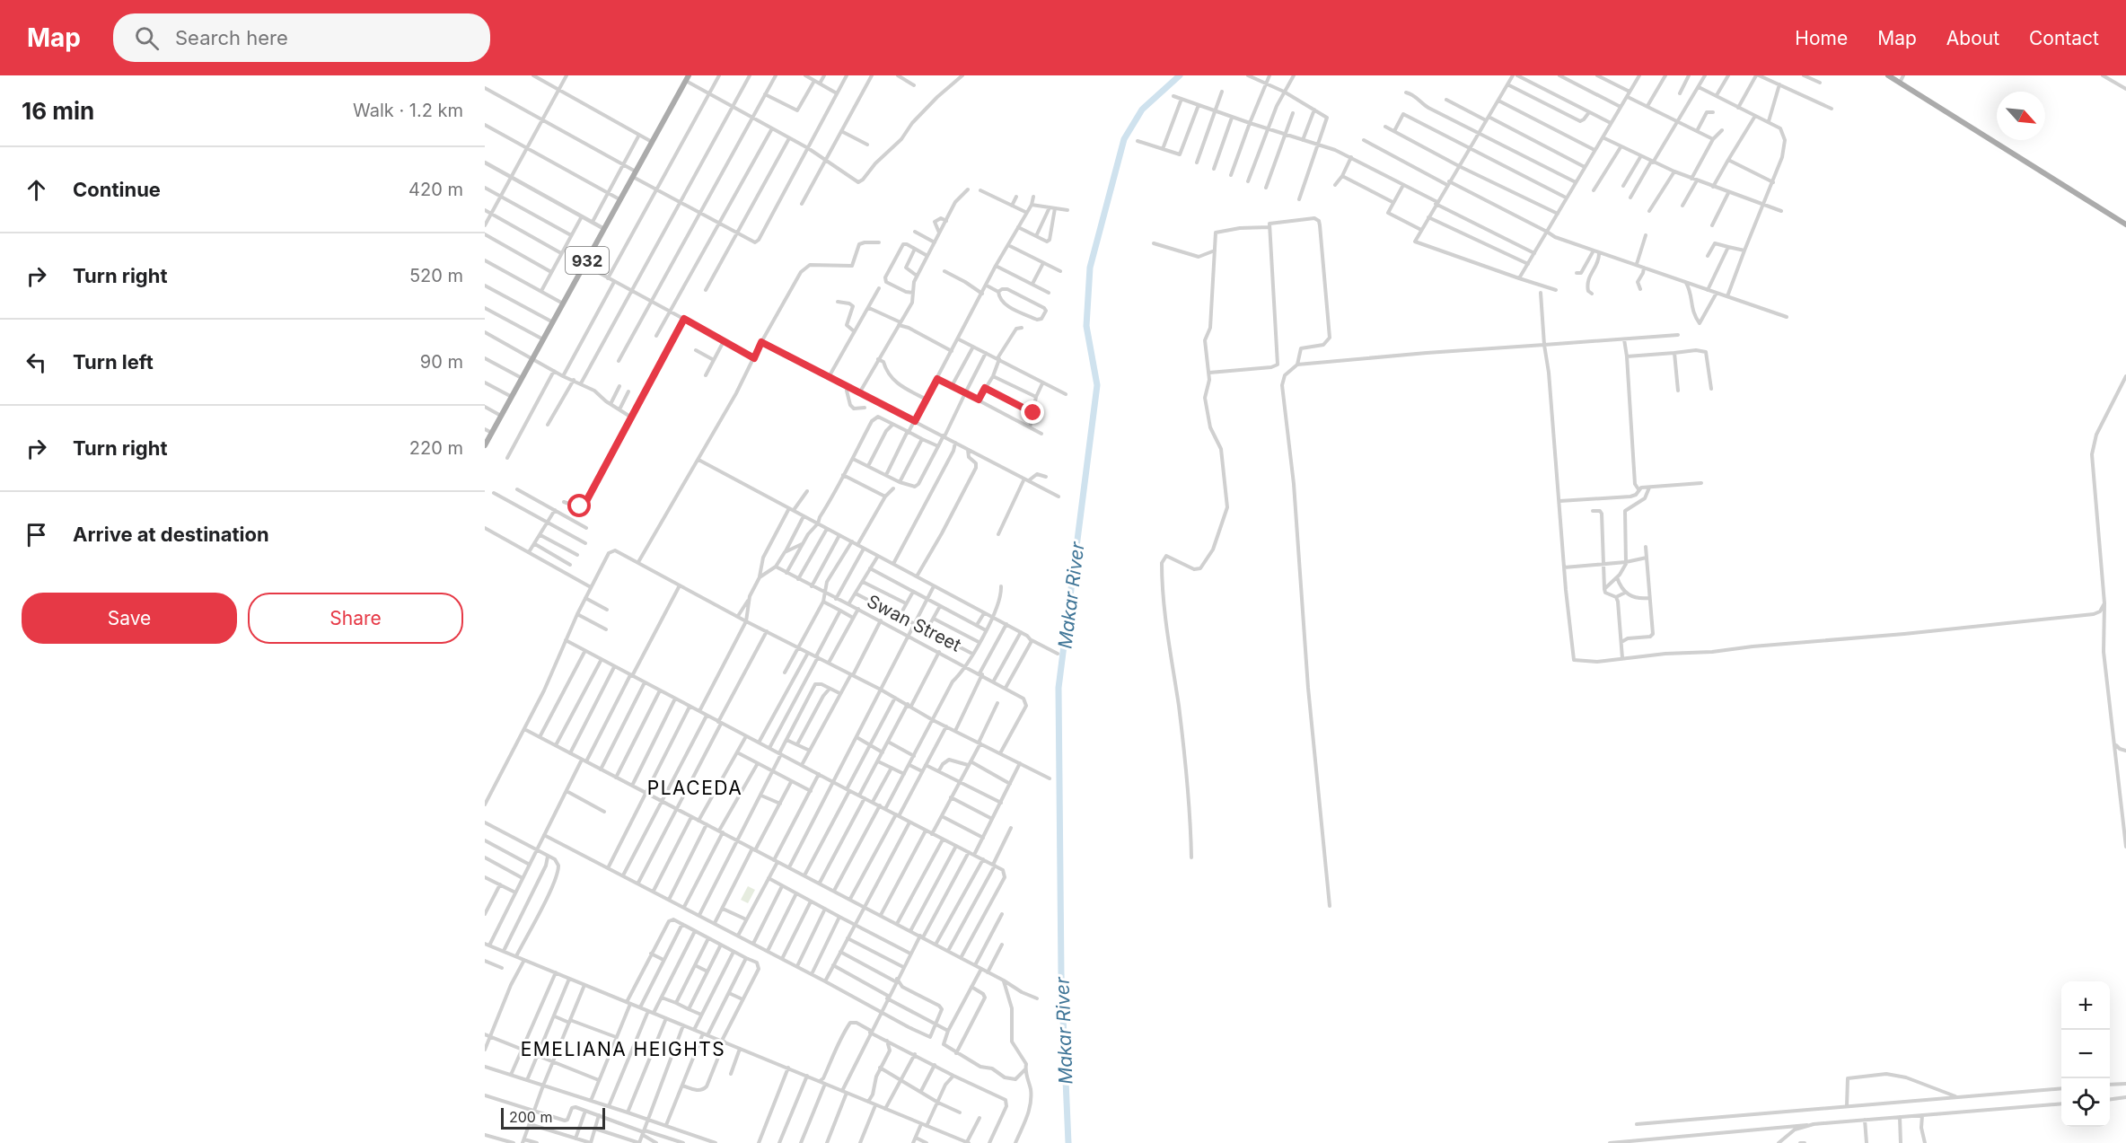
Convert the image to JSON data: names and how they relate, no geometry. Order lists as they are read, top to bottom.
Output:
{
  "streets": {
    "main road": ["932"],
    "street": ["Swan Street"]
  },
  "districts": ["PLACEDA", "EMELIANA HEIGHTS"],
  "water": ["Makar River"],
  "scale_bar": "200 m",
  "north": "bottom right",
  "page": {
    "header": "Map",
    "search": "Search here",
    "nav": [
      "Home",
      "Map",
      "About",
      "Contact"
    ],
    "heading": ["16 min", "Walk · 1.2 km"],
    "list": [
      ["Continue", "420 m"],
      ["Turn right", "520 m"],
      ["Turn left", "90 m"],
      ["Turn right", "220 m"],
      "Arrive at destination"
    ],
    "buttons": ["Save", "Share"],
    "map_buttons": ["+", "−"],
    "scale": "200 m"
  }
}
